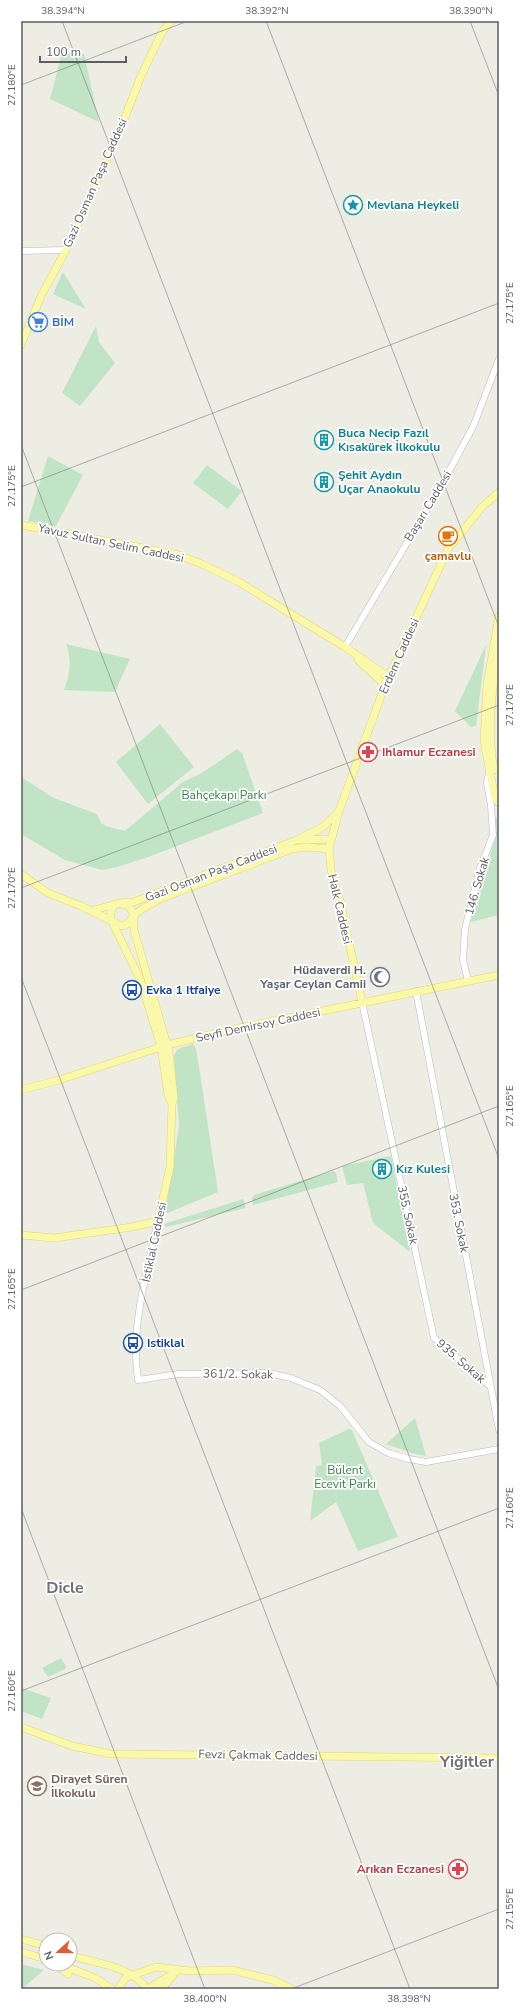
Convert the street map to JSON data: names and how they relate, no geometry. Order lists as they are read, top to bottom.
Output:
{
  "streets": {
    "main road": [
      "Gazi Osman Paşa Caddesi",
      "Yavuz Sultan Selim Caddesi",
      "Erdem Caddesi",
      "Halk Caddesi",
      "Seyfi Demirsoy Caddesi",
      "İstiklal Caddesi",
      "Fevzi Çakmak Caddesi"
    ],
    "street": [
      "Başarı Caddesi",
      "146. Sokak",
      "355. Sokak",
      "353. Sokak",
      "935. Sokak",
      "361/2. Sokak"
    ]
  },
  "crossings": [
    ["Gazi Osman Paşa Caddesi", "Erdem Caddesi"],
    ["Gazi Osman Paşa Caddesi", "Halk Caddesi"],
    ["Gazi Osman Paşa Caddesi", "İstiklal Caddesi"],
    ["Başarı Caddesi", "Yavuz Sultan Selim Caddesi"],
    ["Yavuz Sultan Selim Caddesi", "Erdem Caddesi"],
    ["Erdem Caddesi", "Halk Caddesi"],
    ["146. Sokak", "Seyfi Demirsoy Caddesi"],
    ["Halk Caddesi", "Seyfi Demirsoy Caddesi"],
    ["Halk Caddesi", "355. Sokak"],
    ["Seyfi Demirsoy Caddesi", "355. Sokak"],
    ["Seyfi Demirsoy Caddesi", "353. Sokak"],
    ["Seyfi Demirsoy Caddesi", "İstiklal Caddesi"],
    ["355. Sokak", "935. Sokak"],
    ["353. Sokak", "935. Sokak"],
    ["İstiklal Caddesi", "361/2. Sokak"]
  ],
  "districts": ["Dicle", "Yiğitler"],
  "parks": ["Bahçekapı Parkı", "Bülent Ecevit Parkı"],
  "places": {
    "place": ["Mevlana Heykeli"],
    "supermarket": ["BİM"],
    "building": ["Buca Necip Fazıl Kısakürek İlkokulu", "Şehit Aydın Uçar Anaokulu", "Kız Kulesi"],
    "cafe": ["çamavlu"],
    "pharmacy": ["Ihlamur Eczanesi", "Arıkan Eczanesi"],
    "mosque": ["Hüdaverdi H. Yaşar Ceylan Camii"],
    "bus stop": ["Evka 1 Itfaiye", "Istiklal"],
    "school or university": ["Dirayet Süren İlkokulu"]
  },
  "scale_bar": "100 m",
  "north": "left",
  "coordinates": [
    "38.394°N",
    "38.392°N",
    "38.390°N",
    "27.180°E",
    "27.175°E",
    "27.170°E",
    "27.165°E",
    "27.160°E",
    "27.155°E",
    "38.400°N",
    "38.398°N"
  ]
}
